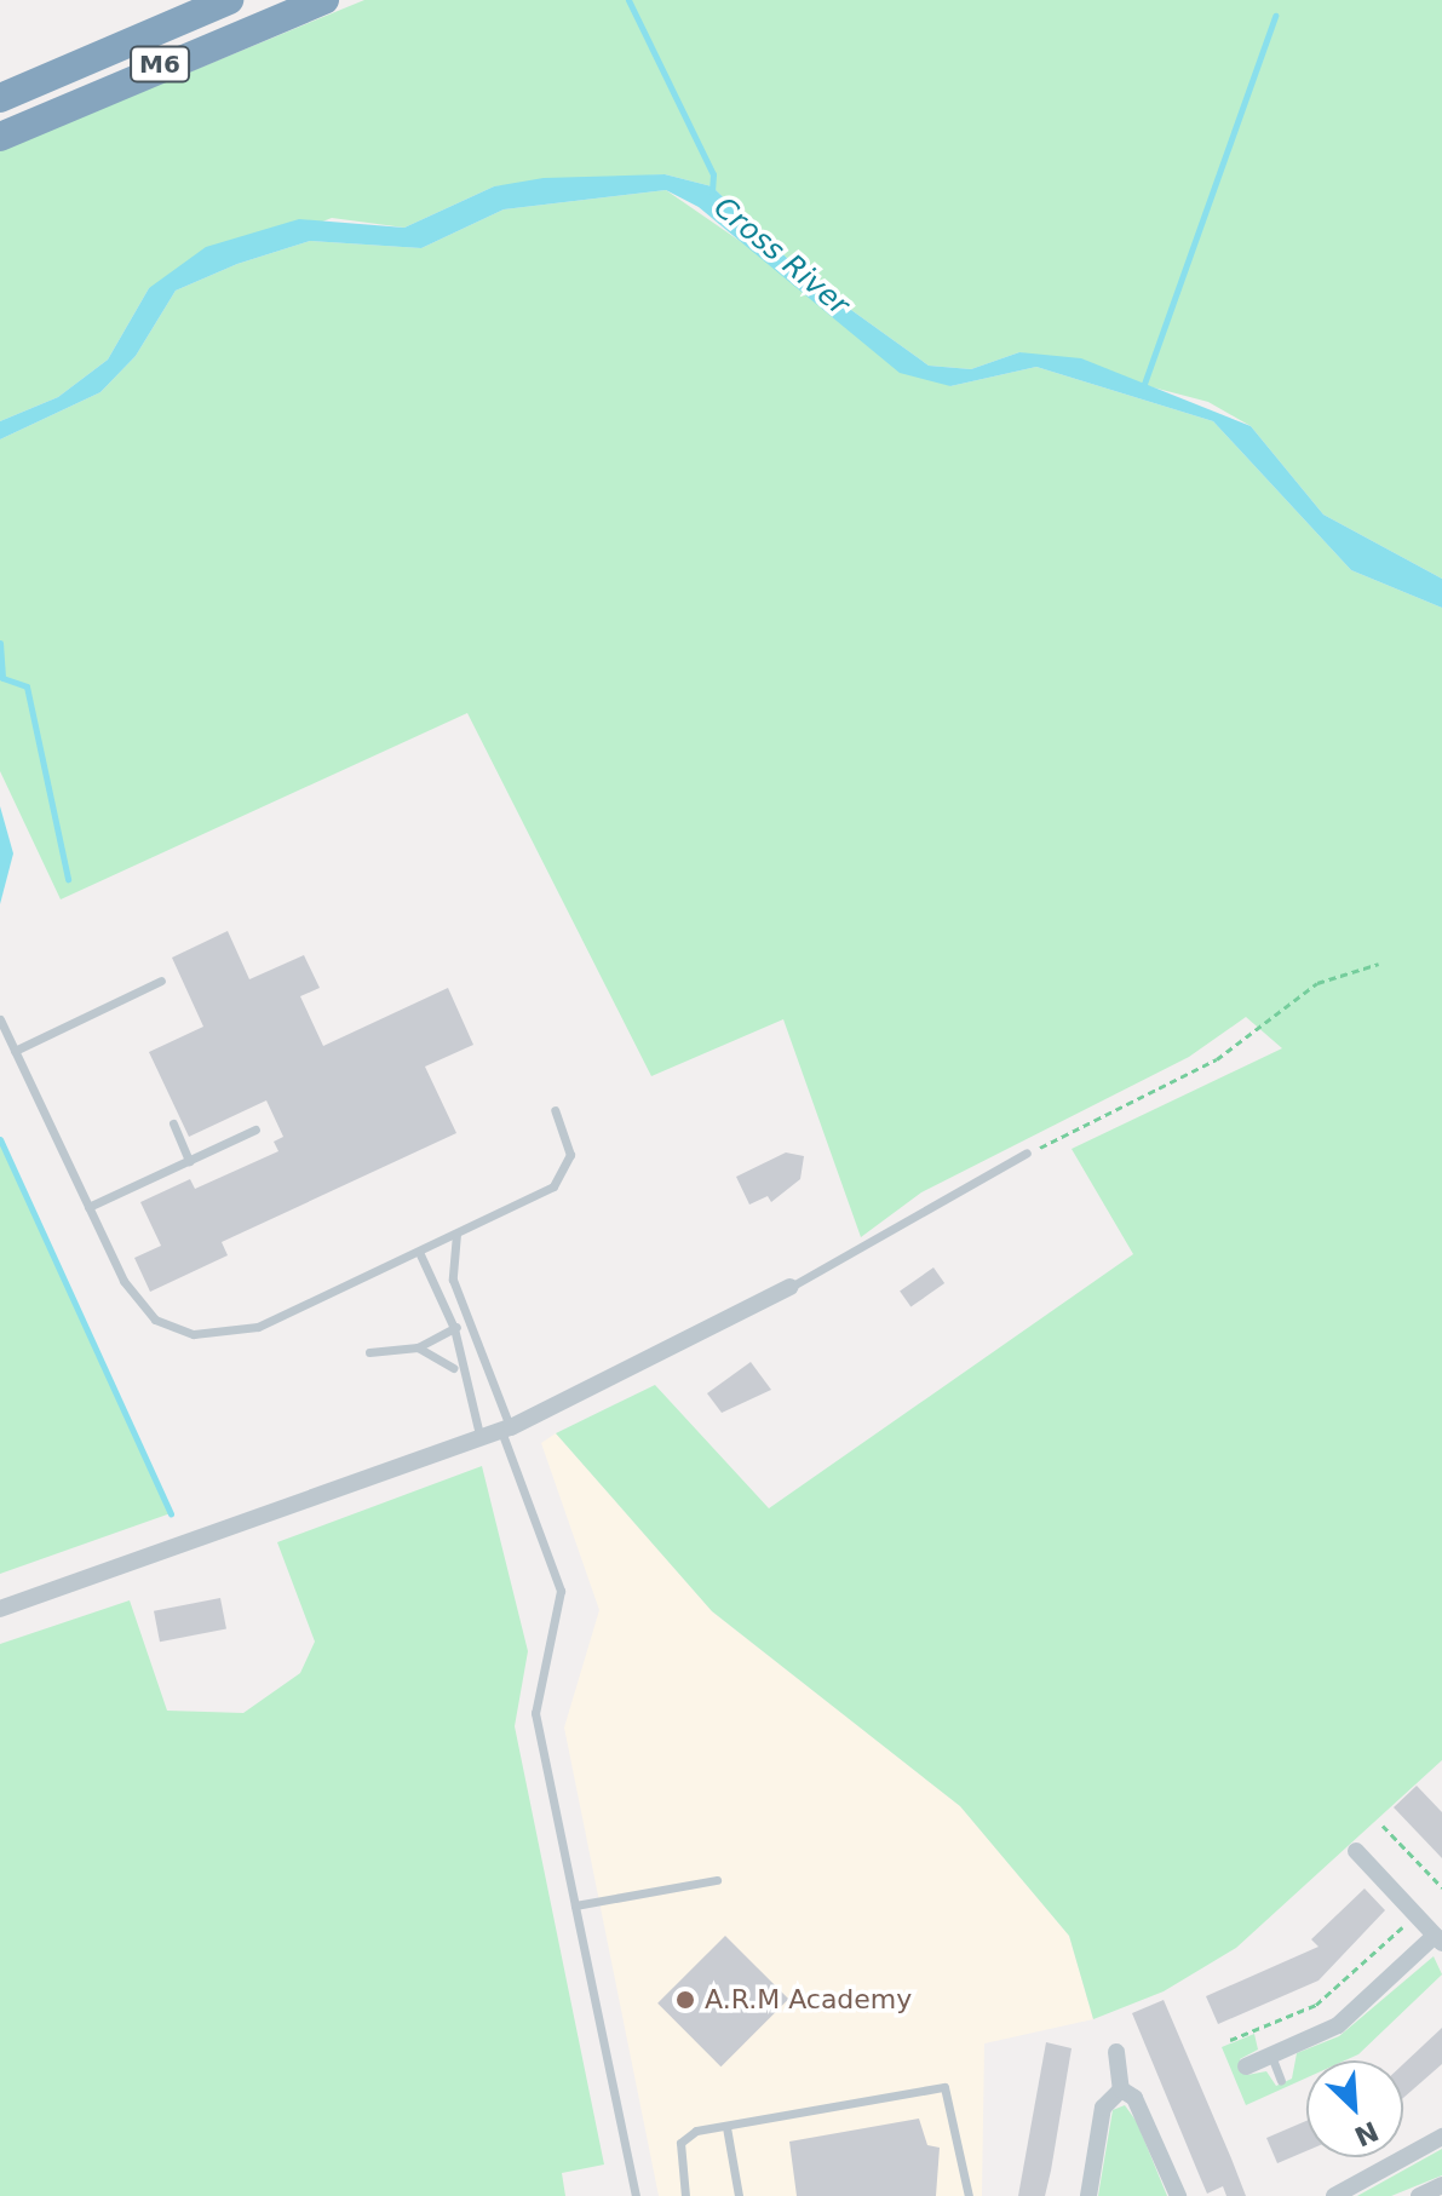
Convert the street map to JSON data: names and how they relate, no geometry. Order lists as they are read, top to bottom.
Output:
{
  "streets": {
    "highway": ["M6"]
  },
  "water": ["Cross River"],
  "places": ["A.R.M Academy"],
  "north": "bottom right"
}
